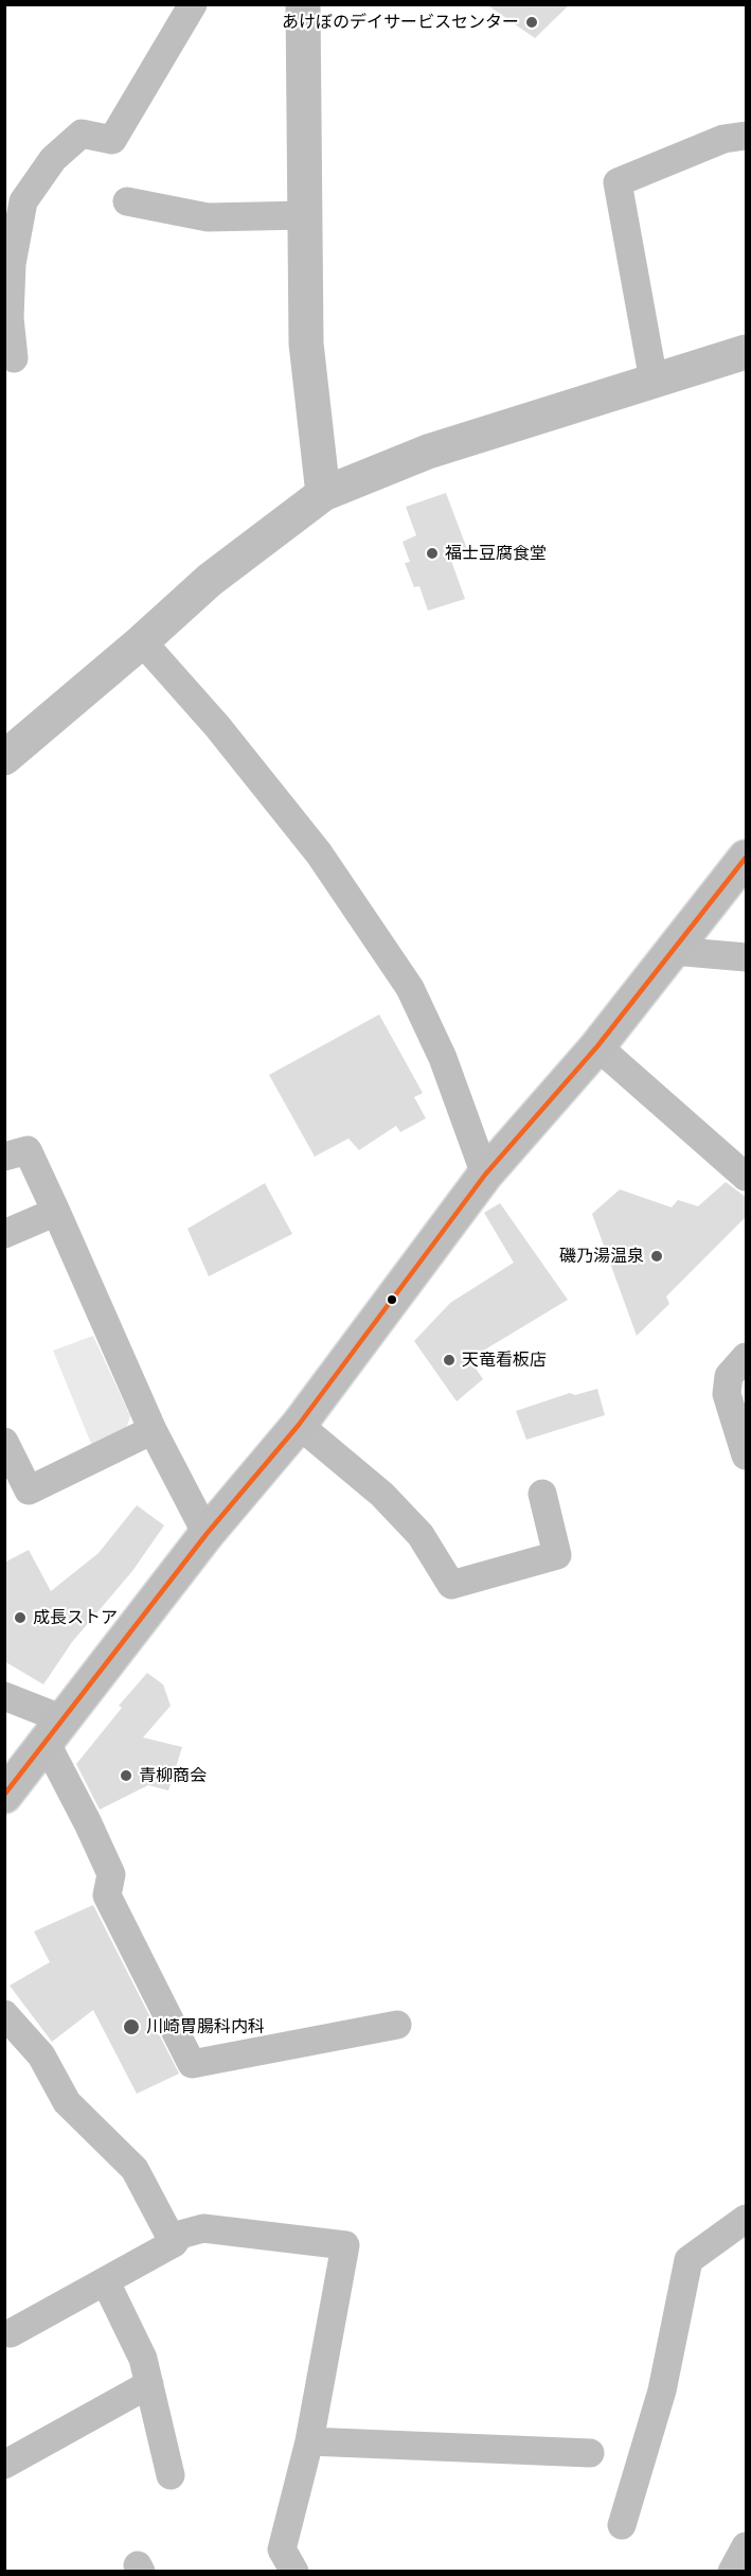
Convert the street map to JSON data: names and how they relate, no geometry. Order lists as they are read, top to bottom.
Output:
{
  "places": [
    "あけぼのデイサービスセンター",
    "福士豆腐食堂",
    "磯乃湯温泉",
    "天竜看板店",
    "成長ストア",
    "青柳商会",
    "川崎胃腸科内科"
  ]
}
